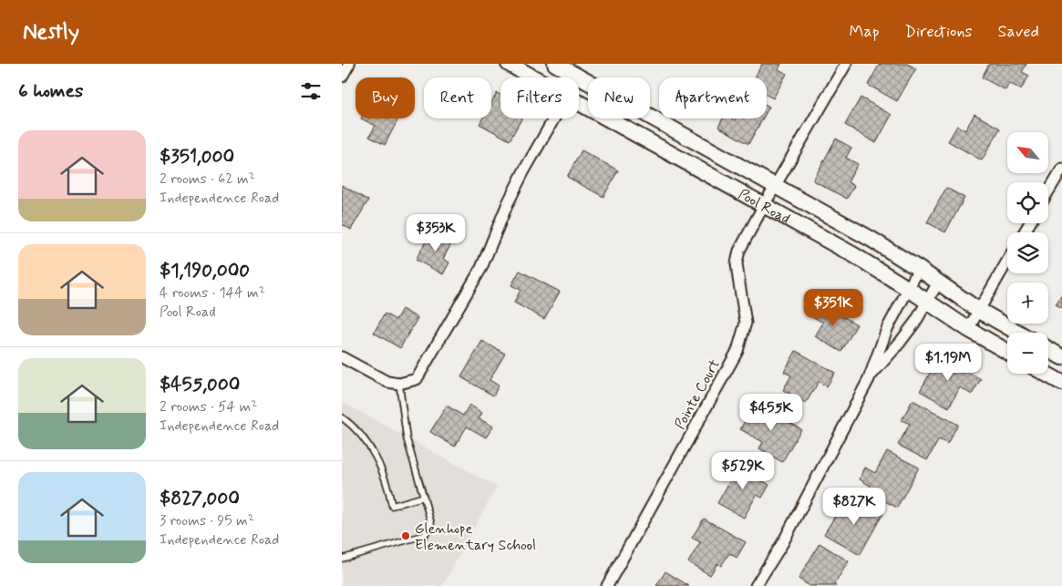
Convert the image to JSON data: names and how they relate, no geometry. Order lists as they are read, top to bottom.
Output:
{
  "streets": {
    "main road": ["Pool Road"],
    "street": ["Pointe Court"]
  },
  "crossings": [
    ["Pool Road", "Pointe Court"]
  ],
  "places": ["Glenhope Elementary School"],
  "north": "top left",
  "page": {
    "header": "Nestly",
    "nav": ["Map", "Directions", "Saved"],
    "heading": "6 homes",
    "chip": [
      "Buy",
      "Rent",
      "Filters",
      "New",
      "Apartment"
    ],
    "list": [
      {
        "name": "$351,000",
        "note": "2 rooms · 62 m² · Independence Road"
      },
      {
        "name": "$1,190,000",
        "note": "4 rooms · 144 m² · Pool Road"
      },
      {
        "name": "$455,000",
        "note": "2 rooms · 54 m² · Independence Road"
      },
      {
        "name": "$827,000",
        "note": "3 rooms · 95 m² · Independence Road"
      }
    ],
    "map_buttons": ["+", "−"],
    "price": [
      "$353K",
      "$351K",
      "$1.19M",
      "$455K",
      "$529K",
      "$827K"
    ]
  }
}
